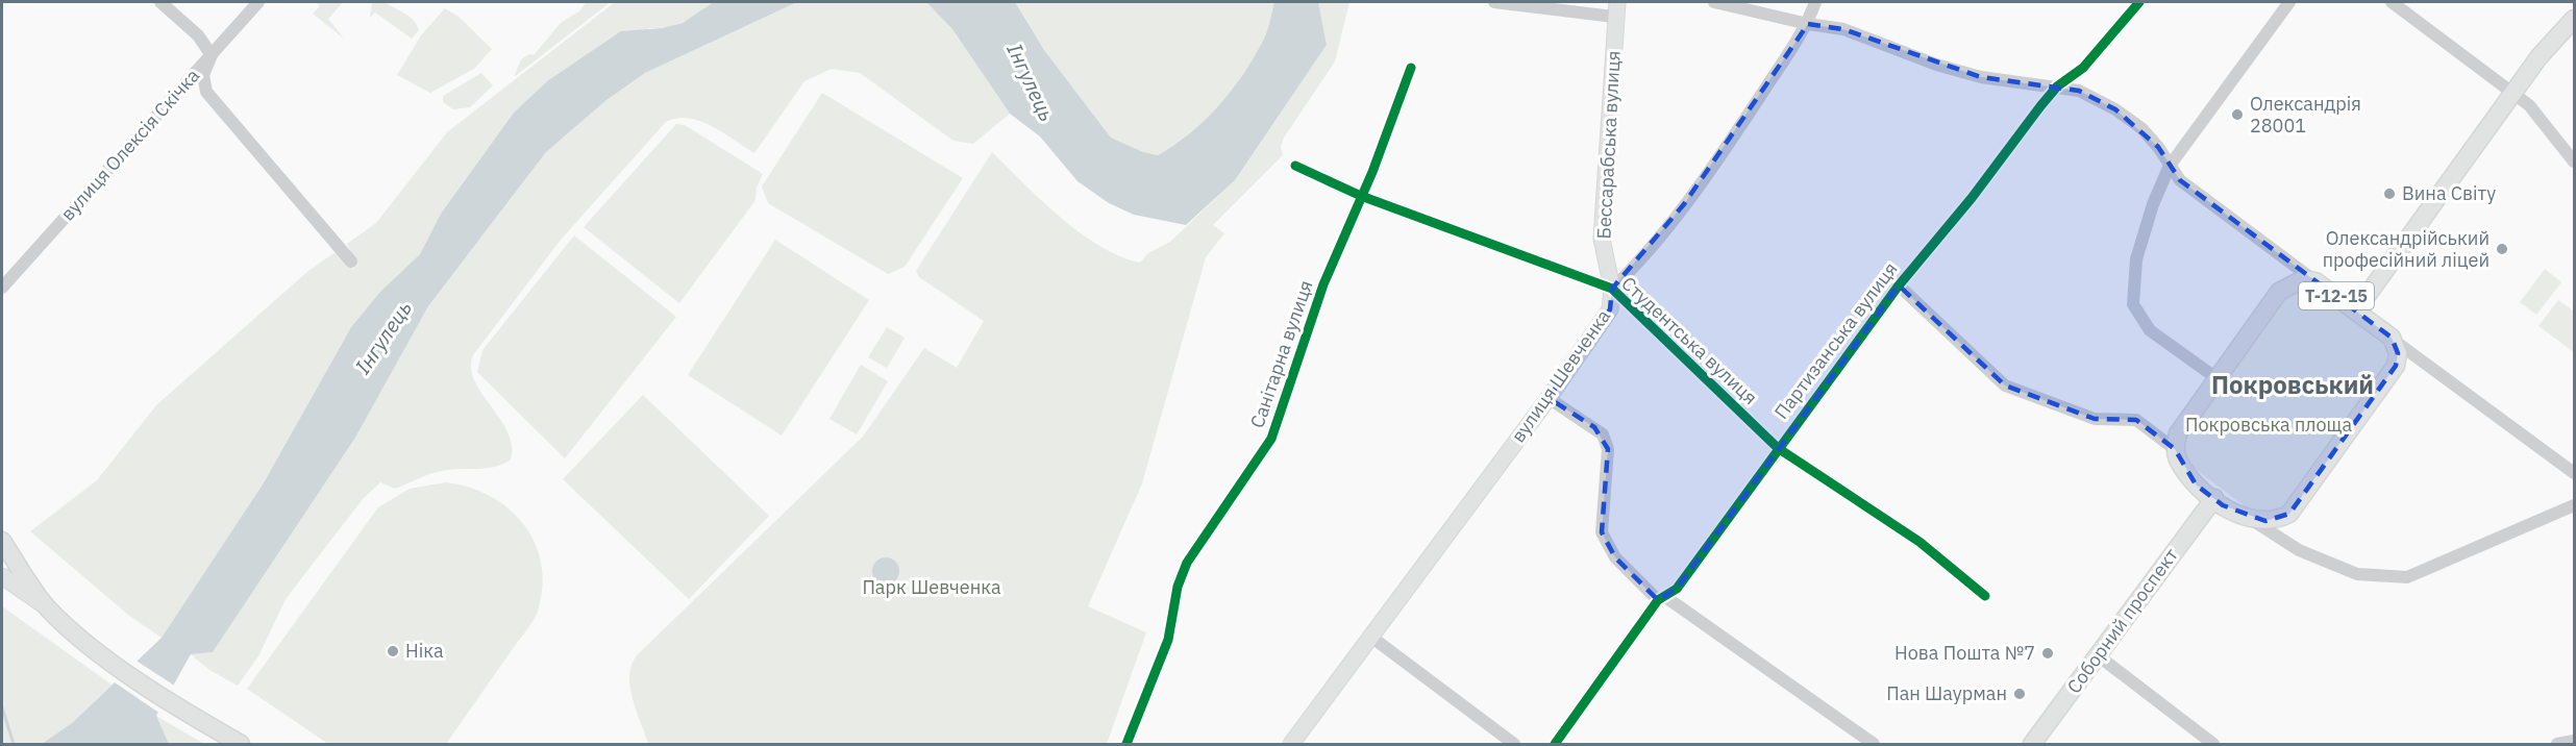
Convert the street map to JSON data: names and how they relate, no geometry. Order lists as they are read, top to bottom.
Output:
{
  "streets": {
    "highway": ["Т-12-15", "Соборний проспект"],
    "main road": ["Бессарабська вулиця", "вулиця Шевченка"],
    "street": [
      "вулиця Олексія Скічка",
      "Студентська вулиця",
      "Партизанська вулиця",
      "Санітарна вулиця"
    ]
  },
  "crossings": [
    ["Бессарабська вулиця", "Студентська вулиця"],
    ["Бессарабська вулиця", "вулиця Шевченка"],
    ["Студентська вулиця", "Партизанська вулиця"],
    ["Студентська вулиця", "Санітарна вулиця"],
    ["Студентська вулиця", "вулиця Шевченка"]
  ],
  "districts": ["Покровський"],
  "water": ["Інгулець"],
  "parks": ["Покровська площа", "Парк Шевченка"],
  "places": [
    "Олександрія 28001",
    "Вина Світу",
    "Олександрійський професійний ліцей",
    "Ніка",
    "Нова Пошта №7",
    "Пан Шаурман"
  ]
}
